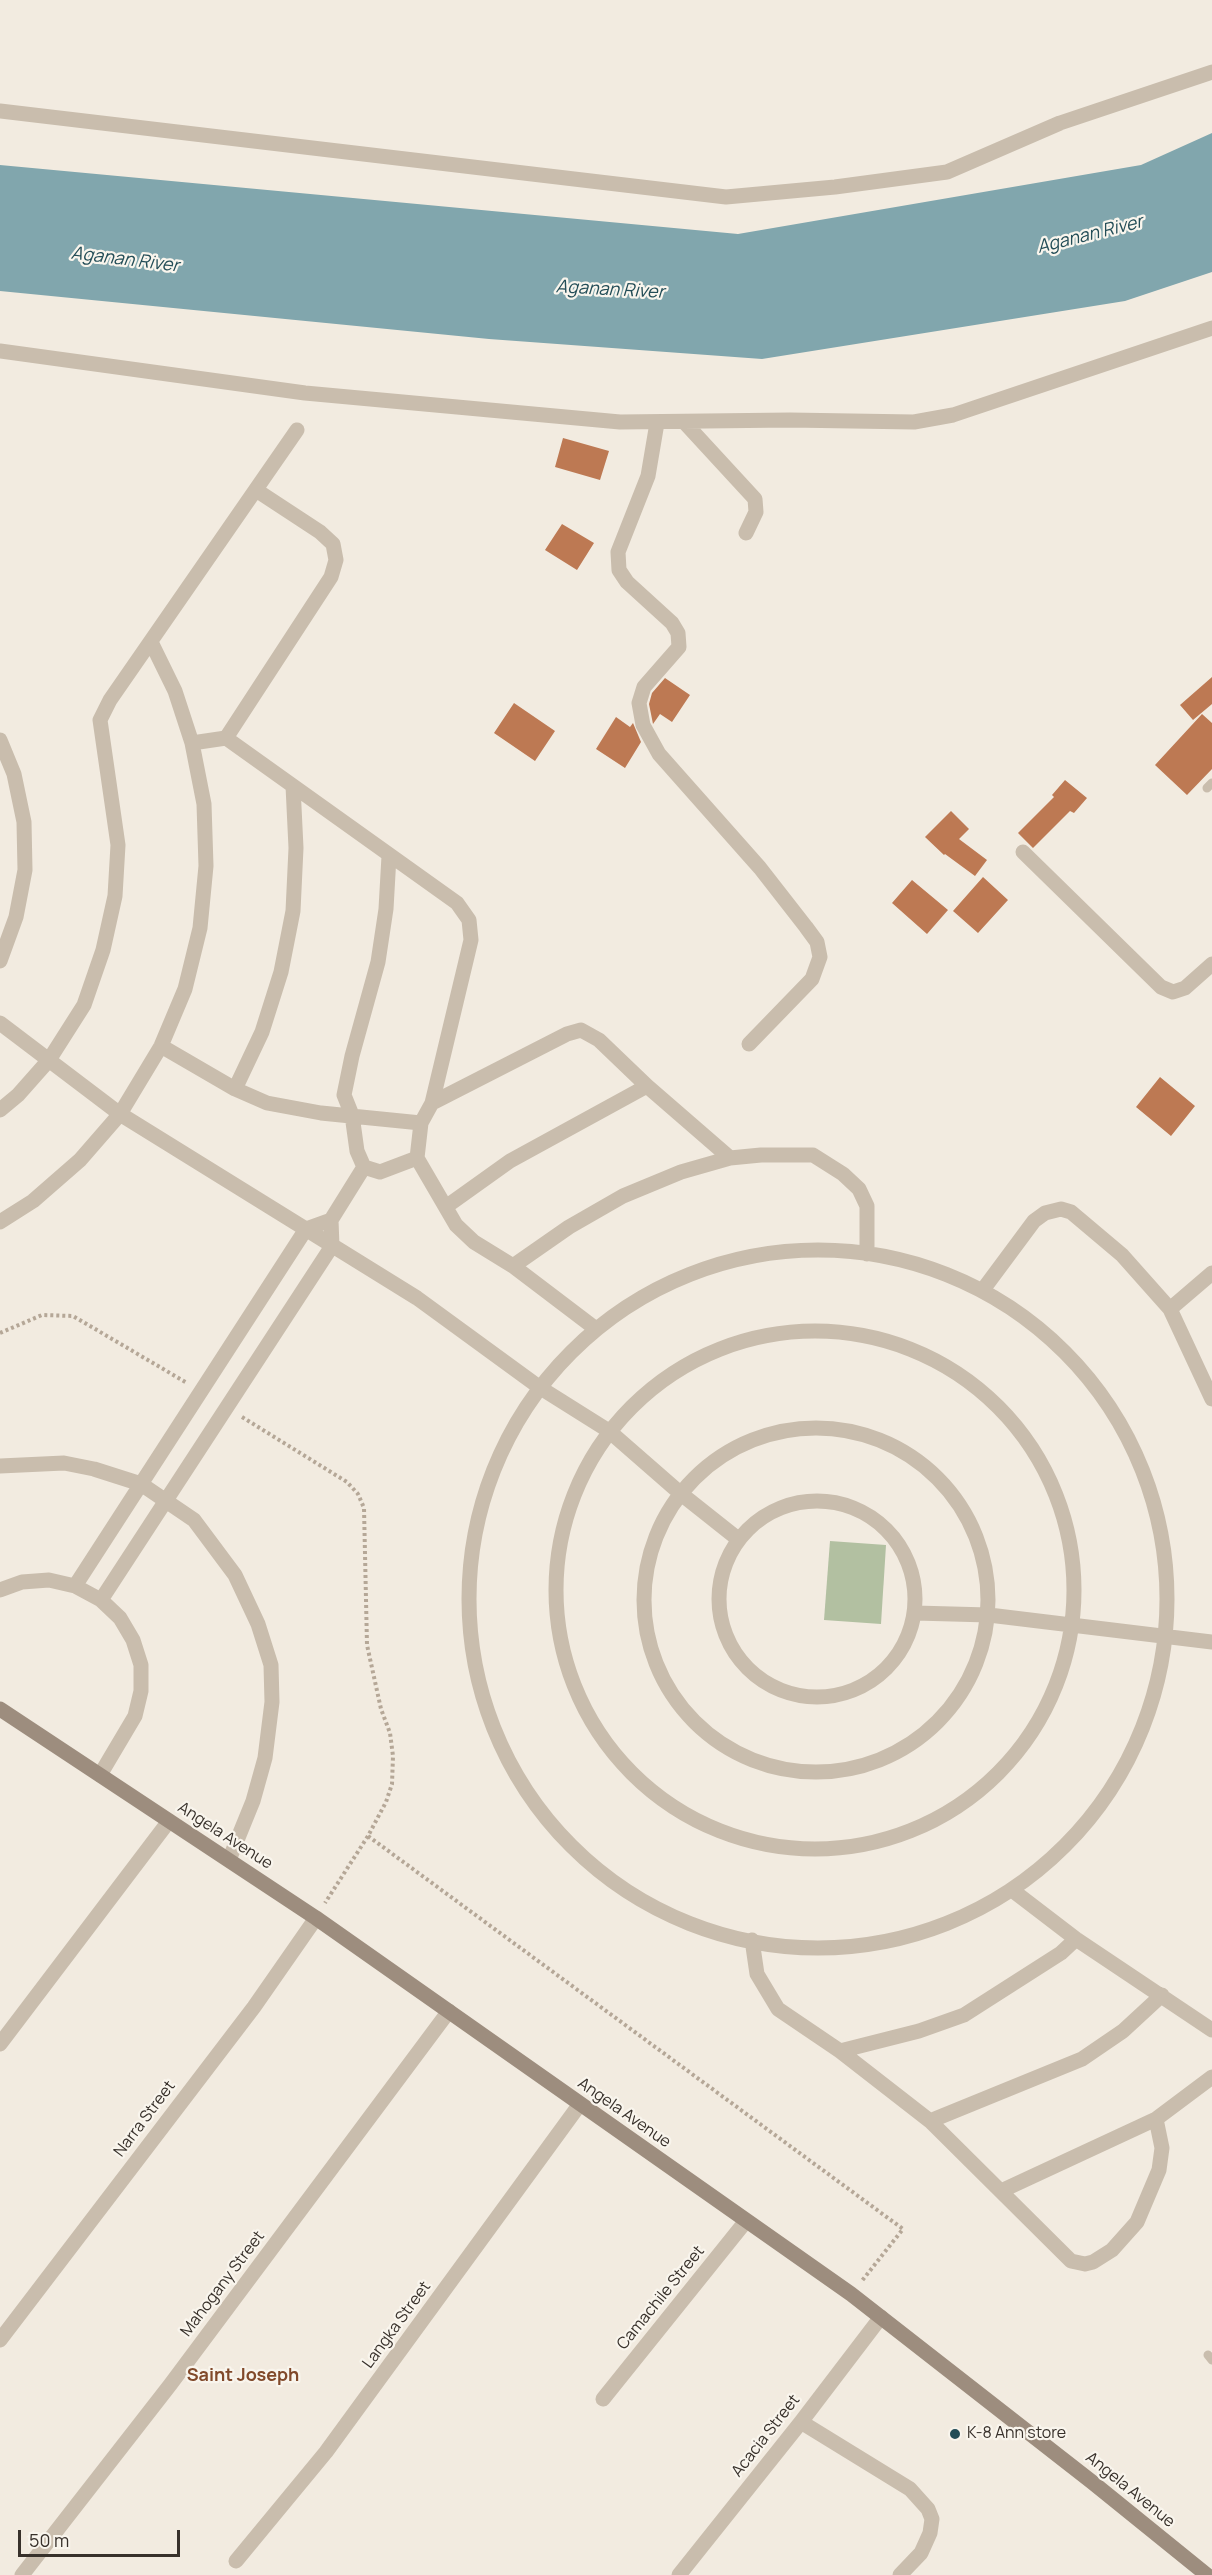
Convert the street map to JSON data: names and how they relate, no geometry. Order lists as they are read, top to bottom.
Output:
{
  "streets": {
    "main road": ["Angela Avenue"],
    "street": [
      "Narra Street",
      "Mahogany Street",
      "Camachile Street",
      "Langka Street",
      "Acacia Street"
    ]
  },
  "crossings": [
    ["Angela Avenue", "Narra Street"],
    ["Angela Avenue", "Mahogany Street"],
    ["Angela Avenue", "Camachile Street"],
    ["Angela Avenue", "Langka Street"],
    ["Angela Avenue", "Acacia Street"]
  ],
  "districts": ["Saint Joseph"],
  "water": ["Aganan River"],
  "places": ["K-8 Ann store"],
  "scale_bar": "50 m"
}
